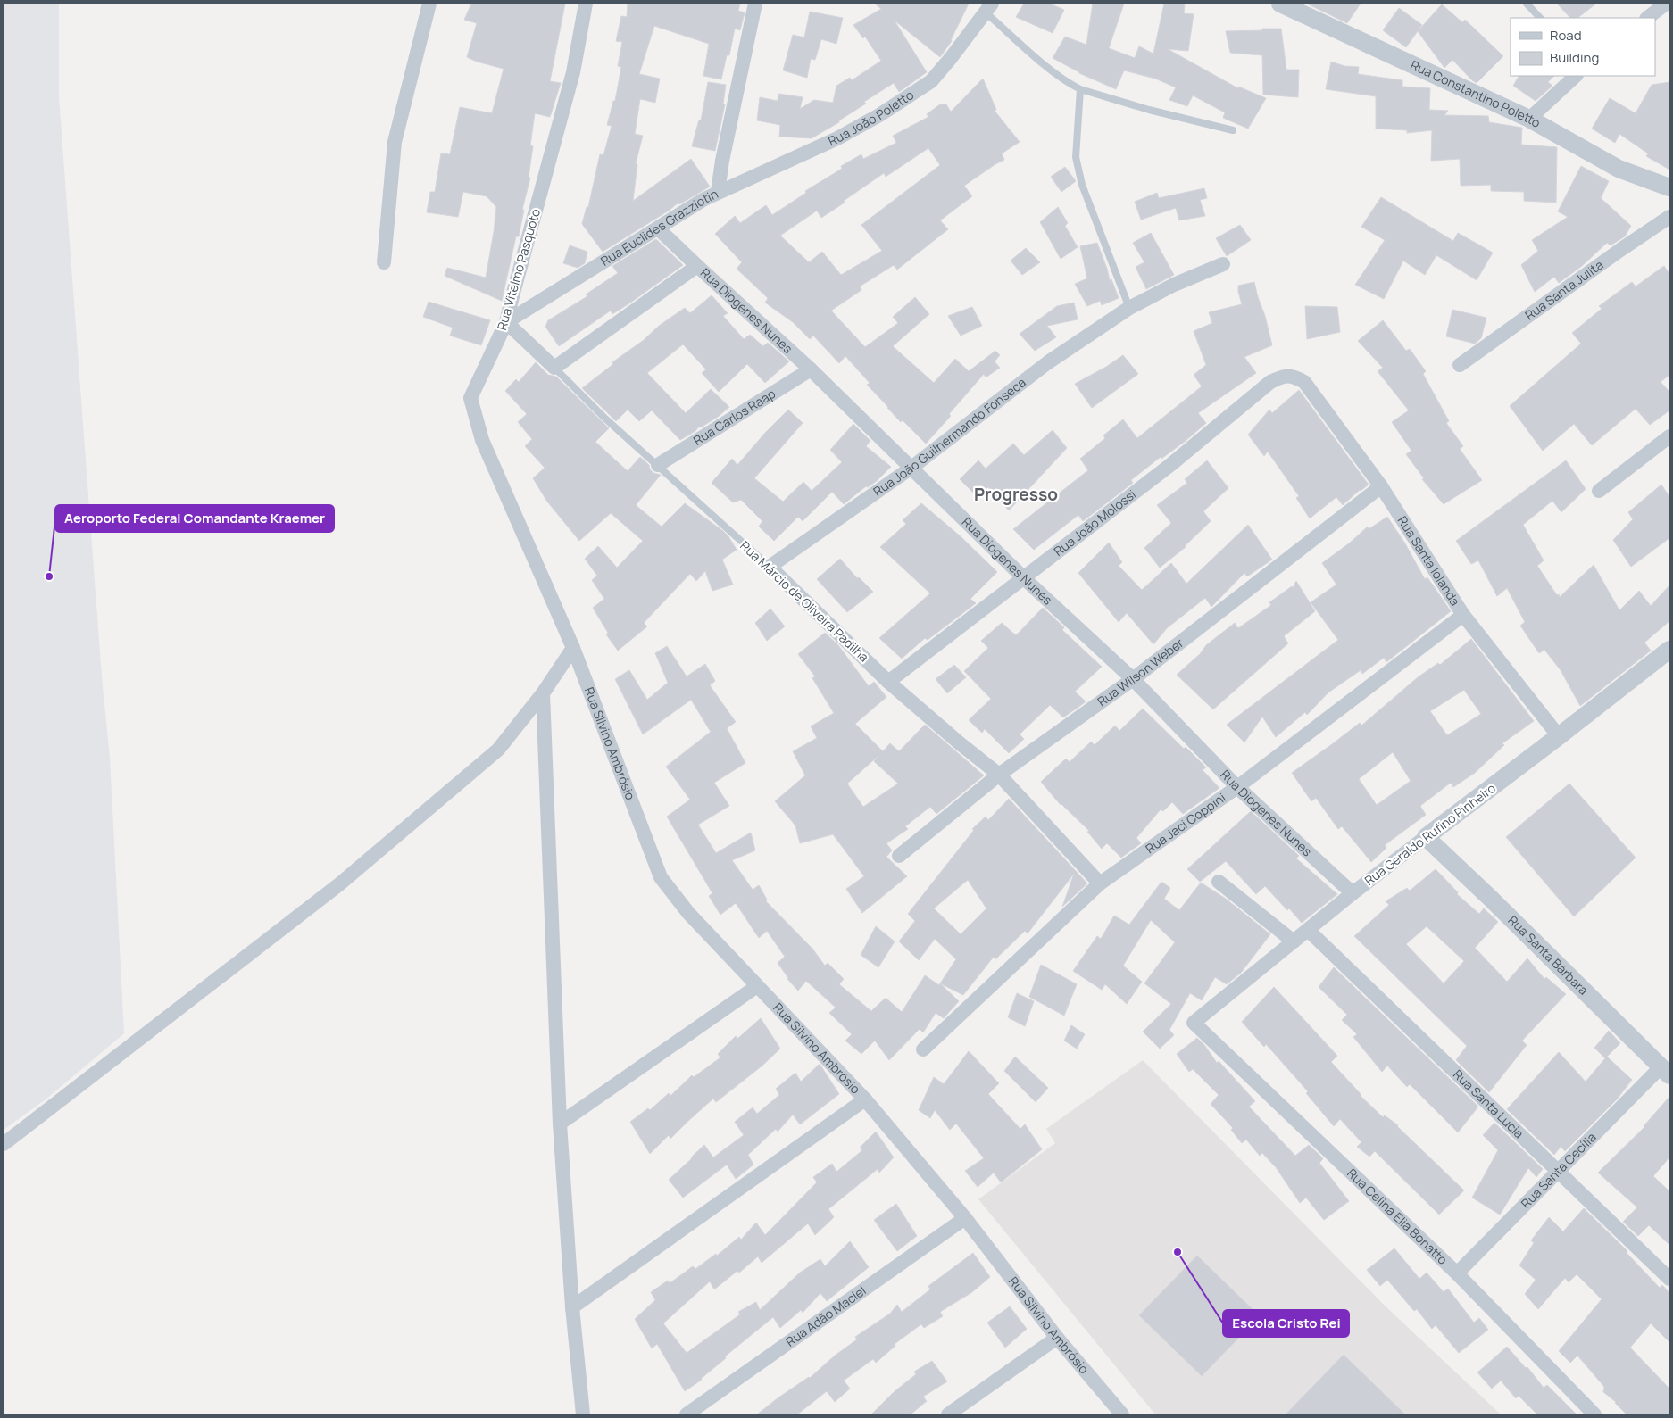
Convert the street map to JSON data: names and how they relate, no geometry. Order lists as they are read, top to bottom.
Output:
{
  "streets": {
    "street": [
      "Rua Constantino Poletto",
      "Rua João Poletto",
      "Rua Euclides Grazziotin",
      "Rua Vitelmo Pasquoto",
      "Rua Santa Julita",
      "Rua Diogenes Nunes",
      "Rua Carlos Raap",
      "Rua João Guilhermando Fonseca",
      "Rua João Molossi",
      "Rua Santa Iolanda",
      "Rua Márcio de Oliveira Padilha",
      "Rua Wilson Weber",
      "Rua Silvino Ambrósio",
      "Rua Jaci Coppini",
      "Rua Geraldo Rufino Pinheiro",
      "Rua Santa Bárbara",
      "Rua Santa Lucia",
      "Rua Santa Cecília",
      "Rua Celina Elia Bonatto",
      "Rua Adão Maciel"
    ]
  },
  "crossings": [
    ["Rua João Poletto", "Rua Euclides Grazziotin"],
    ["Rua Euclides Grazziotin", "Rua Vitelmo Pasquoto"],
    ["Rua Euclides Grazziotin", "Rua Diogenes Nunes"],
    ["Rua Euclides Grazziotin", "Rua Márcio de Oliveira Padilha"],
    ["Rua Vitelmo Pasquoto", "Rua Márcio de Oliveira Padilha"],
    ["Rua Vitelmo Pasquoto", "Rua Silvino Ambrósio"],
    ["Rua Diogenes Nunes", "Rua Carlos Raap"],
    ["Rua Diogenes Nunes", "Rua João Guilhermando Fonseca"],
    ["Rua Diogenes Nunes", "Rua João Molossi"],
    ["Rua Diogenes Nunes", "Rua Wilson Weber"],
    ["Rua Diogenes Nunes", "Rua Jaci Coppini"],
    ["Rua Diogenes Nunes", "Rua Geraldo Rufino Pinheiro"],
    ["Rua Carlos Raap", "Rua Márcio de Oliveira Padilha"],
    ["Rua João Guilhermando Fonseca", "Rua Márcio de Oliveira Padilha"],
    ["Rua João Molossi", "Rua Santa Iolanda"],
    ["Rua João Molossi", "Rua Márcio de Oliveira Padilha"],
    ["Rua Santa Iolanda", "Rua Wilson Weber"],
    ["Rua Santa Iolanda", "Rua Jaci Coppini"],
    ["Rua Santa Iolanda", "Rua Geraldo Rufino Pinheiro"],
    ["Rua Márcio de Oliveira Padilha", "Rua Wilson Weber"],
    ["Rua Márcio de Oliveira Padilha", "Rua Jaci Coppini"],
    ["Rua Silvino Ambrósio", "Rua Adão Maciel"],
    ["Rua Geraldo Rufino Pinheiro", "Rua Santa Bárbara"],
    ["Rua Geraldo Rufino Pinheiro", "Rua Santa Lucia"],
    ["Rua Geraldo Rufino Pinheiro", "Rua Celina Elia Bonatto"],
    ["Rua Santa Bárbara", "Rua Santa Cecília"],
    ["Rua Santa Lucia", "Rua Santa Cecília"],
    ["Rua Santa Cecília", "Rua Celina Elia Bonatto"]
  ],
  "districts": ["Progresso"],
  "places": ["Aeroporto Federal Comandante Kraemer", "Escola Cristo Rei"],
  "legend": ["Road", "Building"]
}
